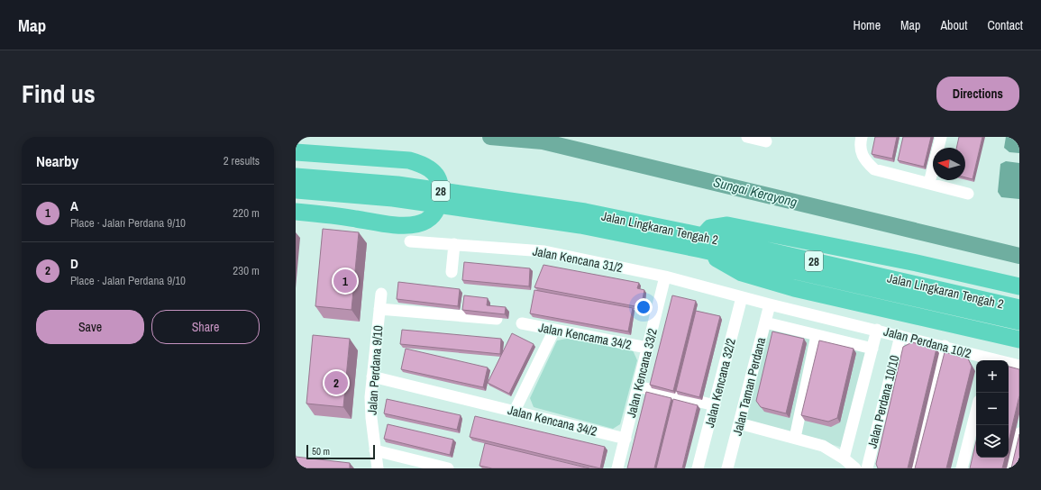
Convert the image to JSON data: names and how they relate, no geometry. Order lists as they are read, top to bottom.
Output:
{
  "streets": {
    "highway": ["28", "Jalan Lingkaran Tengah 2"],
    "street": [
      "Jalan Kencana 31/2",
      "Jalan Kencama 34/2",
      "Jalan Perdana 10/2",
      "Jalan Perdana 9/10",
      "Jalan Kencana 33/2",
      "Jalan Kencana 32/2",
      "Jalan Taman Perdana",
      "Jalan Perdana 10/10",
      "Jalan Kencana 34/2"
    ]
  },
  "crossings": [
    ["Jalan Kencana 31/2", "Jalan Perdana 10/2"],
    ["Jalan Kencana 31/2", "Jalan Kencana 33/2"],
    ["Jalan Kencana 31/2", "Jalan Kencana 32/2"],
    ["Jalan Kencama 34/2", "Jalan Kencana 33/2"],
    ["Jalan Perdana 10/2", "Jalan Kencana 32/2"],
    ["Jalan Perdana 10/2", "Jalan Taman Perdana"],
    ["Jalan Perdana 10/2", "Jalan Perdana 10/10"],
    ["Jalan Perdana 9/10", "Jalan Kencana 34/2"],
    ["Jalan Kencana 33/2", "Jalan Kencana 34/2"]
  ],
  "water": ["Sungai Kerayong"],
  "scale_bar": "50 m",
  "north": "left",
  "page": {
    "header": "Map",
    "nav": [
      "Home",
      "Map",
      "About",
      "Contact"
    ],
    "title": "Find us",
    "buttons": [
      "Directions",
      ["Save", "Share"]
    ],
    "heading": ["Nearby", "2 results"],
    "list": [
      {
        "mark": "1",
        "name": "A",
        "note": "Place · Jalan Perdana 9/10",
        "value": "220 m"
      },
      {
        "mark": "2",
        "name": "D",
        "note": "Place · Jalan Perdana 9/10",
        "value": "230 m"
      }
    ],
    "pins": ["1", "2"],
    "map_buttons": ["+", "−"],
    "scale": "50 m"
  }
}
